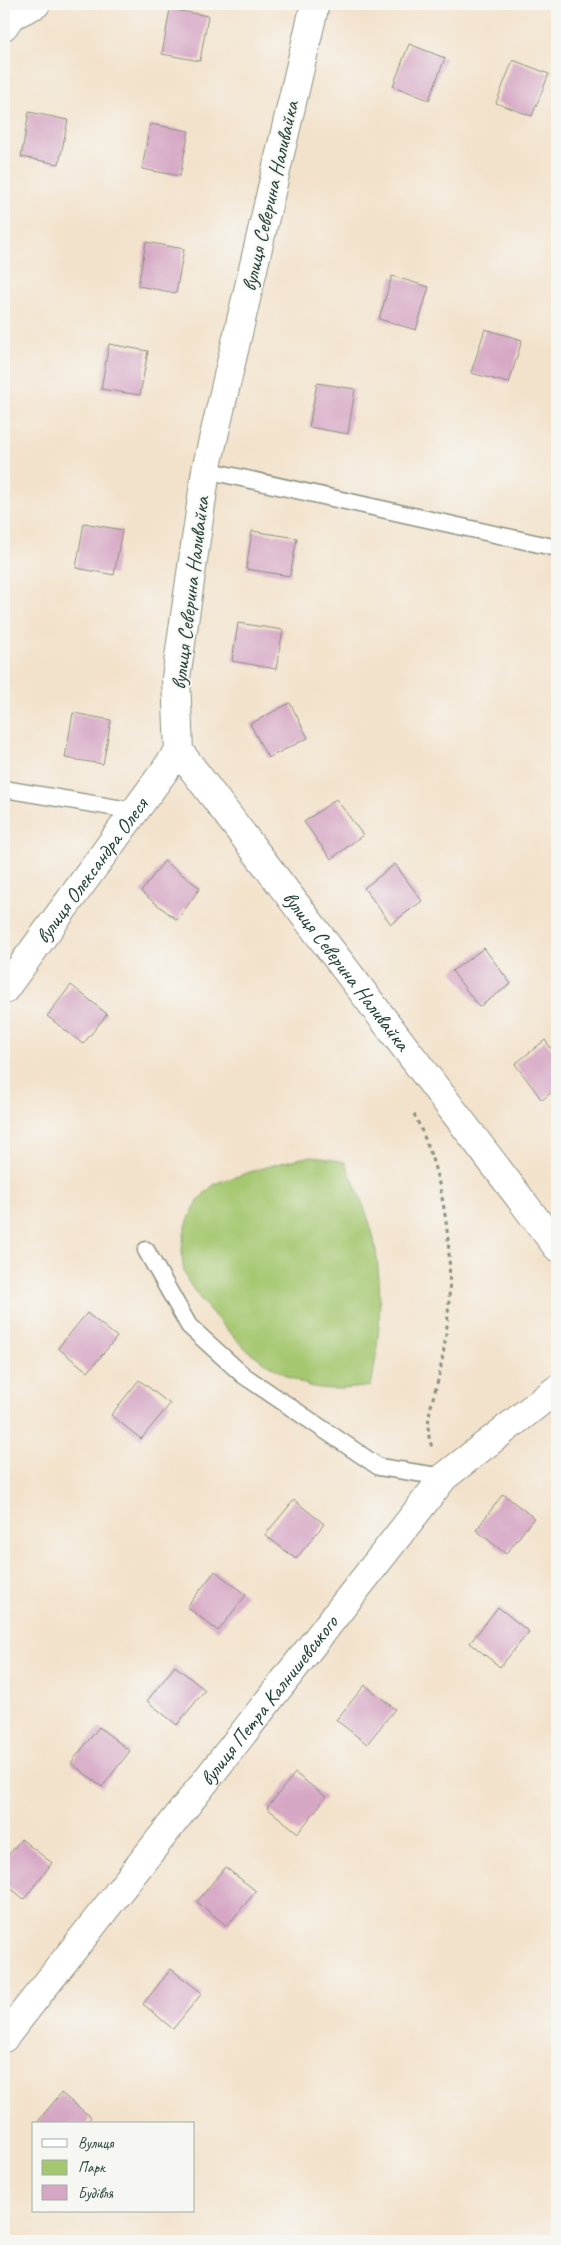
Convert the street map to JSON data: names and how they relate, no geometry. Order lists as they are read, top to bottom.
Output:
{
  "streets": {
    "street": ["вулиця Северина Наливайка", "вулиця Олександра Олеся", "вулиця Петра Калнишевського"]
  },
  "crossings": [
    ["вулиця Северина Наливайка", "вулиця Олександра Олеся"]
  ],
  "legend": ["Вулиця", "Парк", "Будівля"]
}
